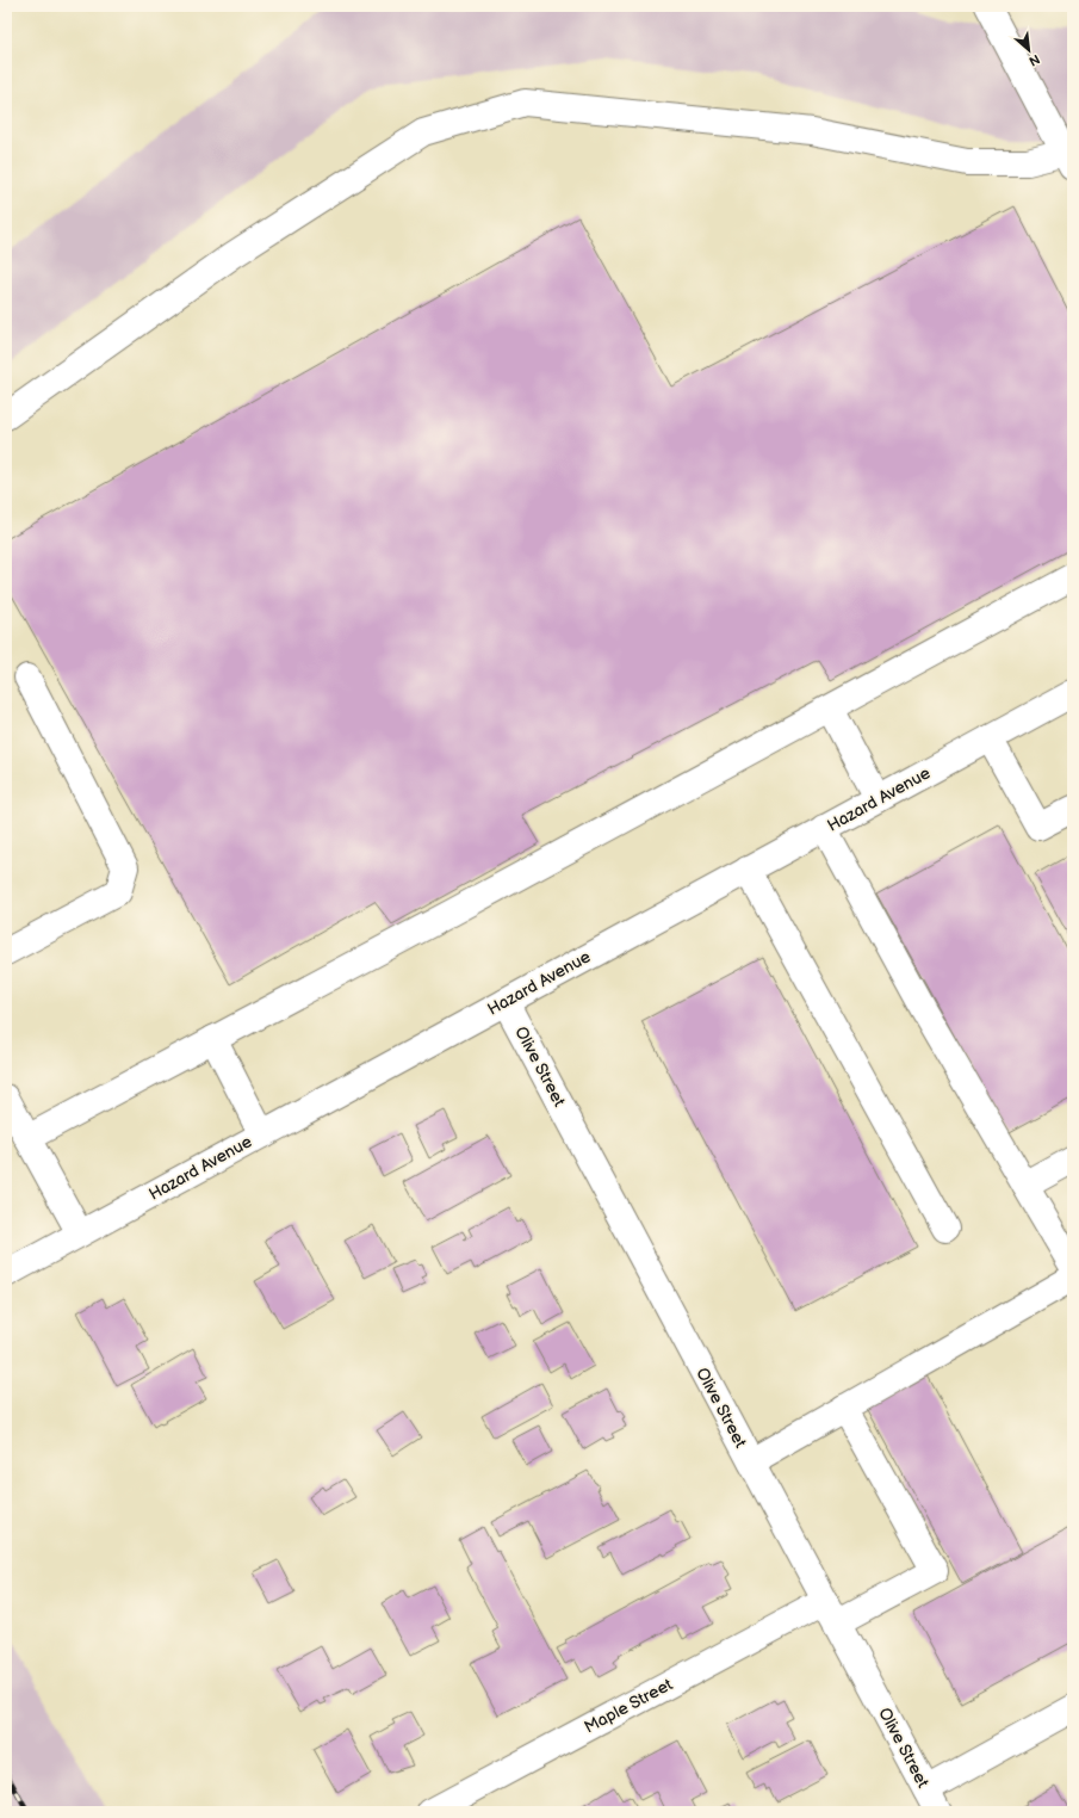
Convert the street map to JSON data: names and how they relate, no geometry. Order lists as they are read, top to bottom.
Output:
{
  "streets": {
    "street": ["Hazard Avenue", "Olive Street", "Maple Street"]
  },
  "crossings": [
    ["Hazard Avenue", "Olive Street"],
    ["Olive Street", "Maple Street"]
  ],
  "north": "bottom right"
}
